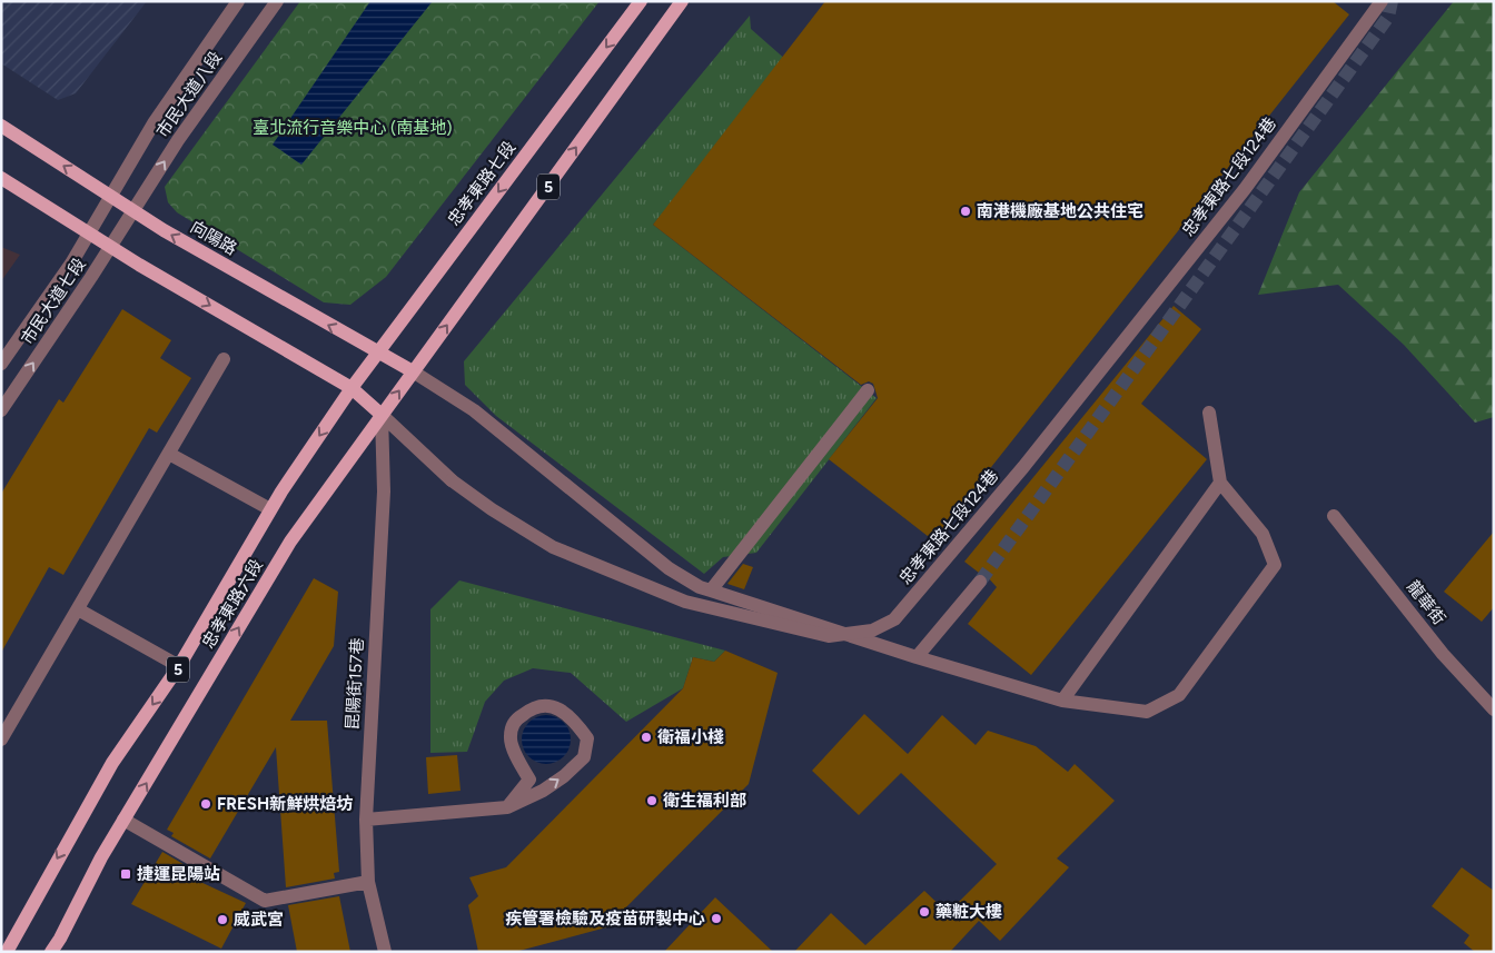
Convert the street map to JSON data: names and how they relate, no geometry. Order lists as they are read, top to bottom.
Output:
{
  "streets": {
    "main road": [
      "忠孝東路七段",
      "5",
      "向陽路",
      "忠孝東路六段"
    ],
    "street": [
      "市民大道八段",
      "忠孝東路七段124巷",
      "市民大道七段",
      "龍華街",
      "昆陽街157巷"
    ]
  },
  "crossings": [
    ["市民大道八段", "向陽路"],
    ["市民大道八段", "市民大道七段"],
    ["忠孝東路七段124巷", "忠孝東路六段"],
    ["忠孝東路七段124巷", "昆陽街157巷"],
    ["忠孝東路七段", "向陽路"],
    ["忠孝東路七段", "忠孝東路六段"],
    ["5", "向陽路"],
    ["5", "忠孝東路六段"],
    ["向陽路", "市民大道七段"],
    ["向陽路", "忠孝東路六段"],
    ["忠孝東路六段", "昆陽街157巷"]
  ],
  "parks": ["臺北流行音樂中心 (南基地)"],
  "places": {
    "other": [
      "南港機廠基地公共住宅",
      "衛福小棧",
      "衛生福利部",
      "FRESH新鮮烘焙坊",
      "藥粧大樓",
      "疾管署檢驗及疫苗研製中心",
      "威武宮"
    ],
    "transit": ["捷運昆陽站"]
  }
}
